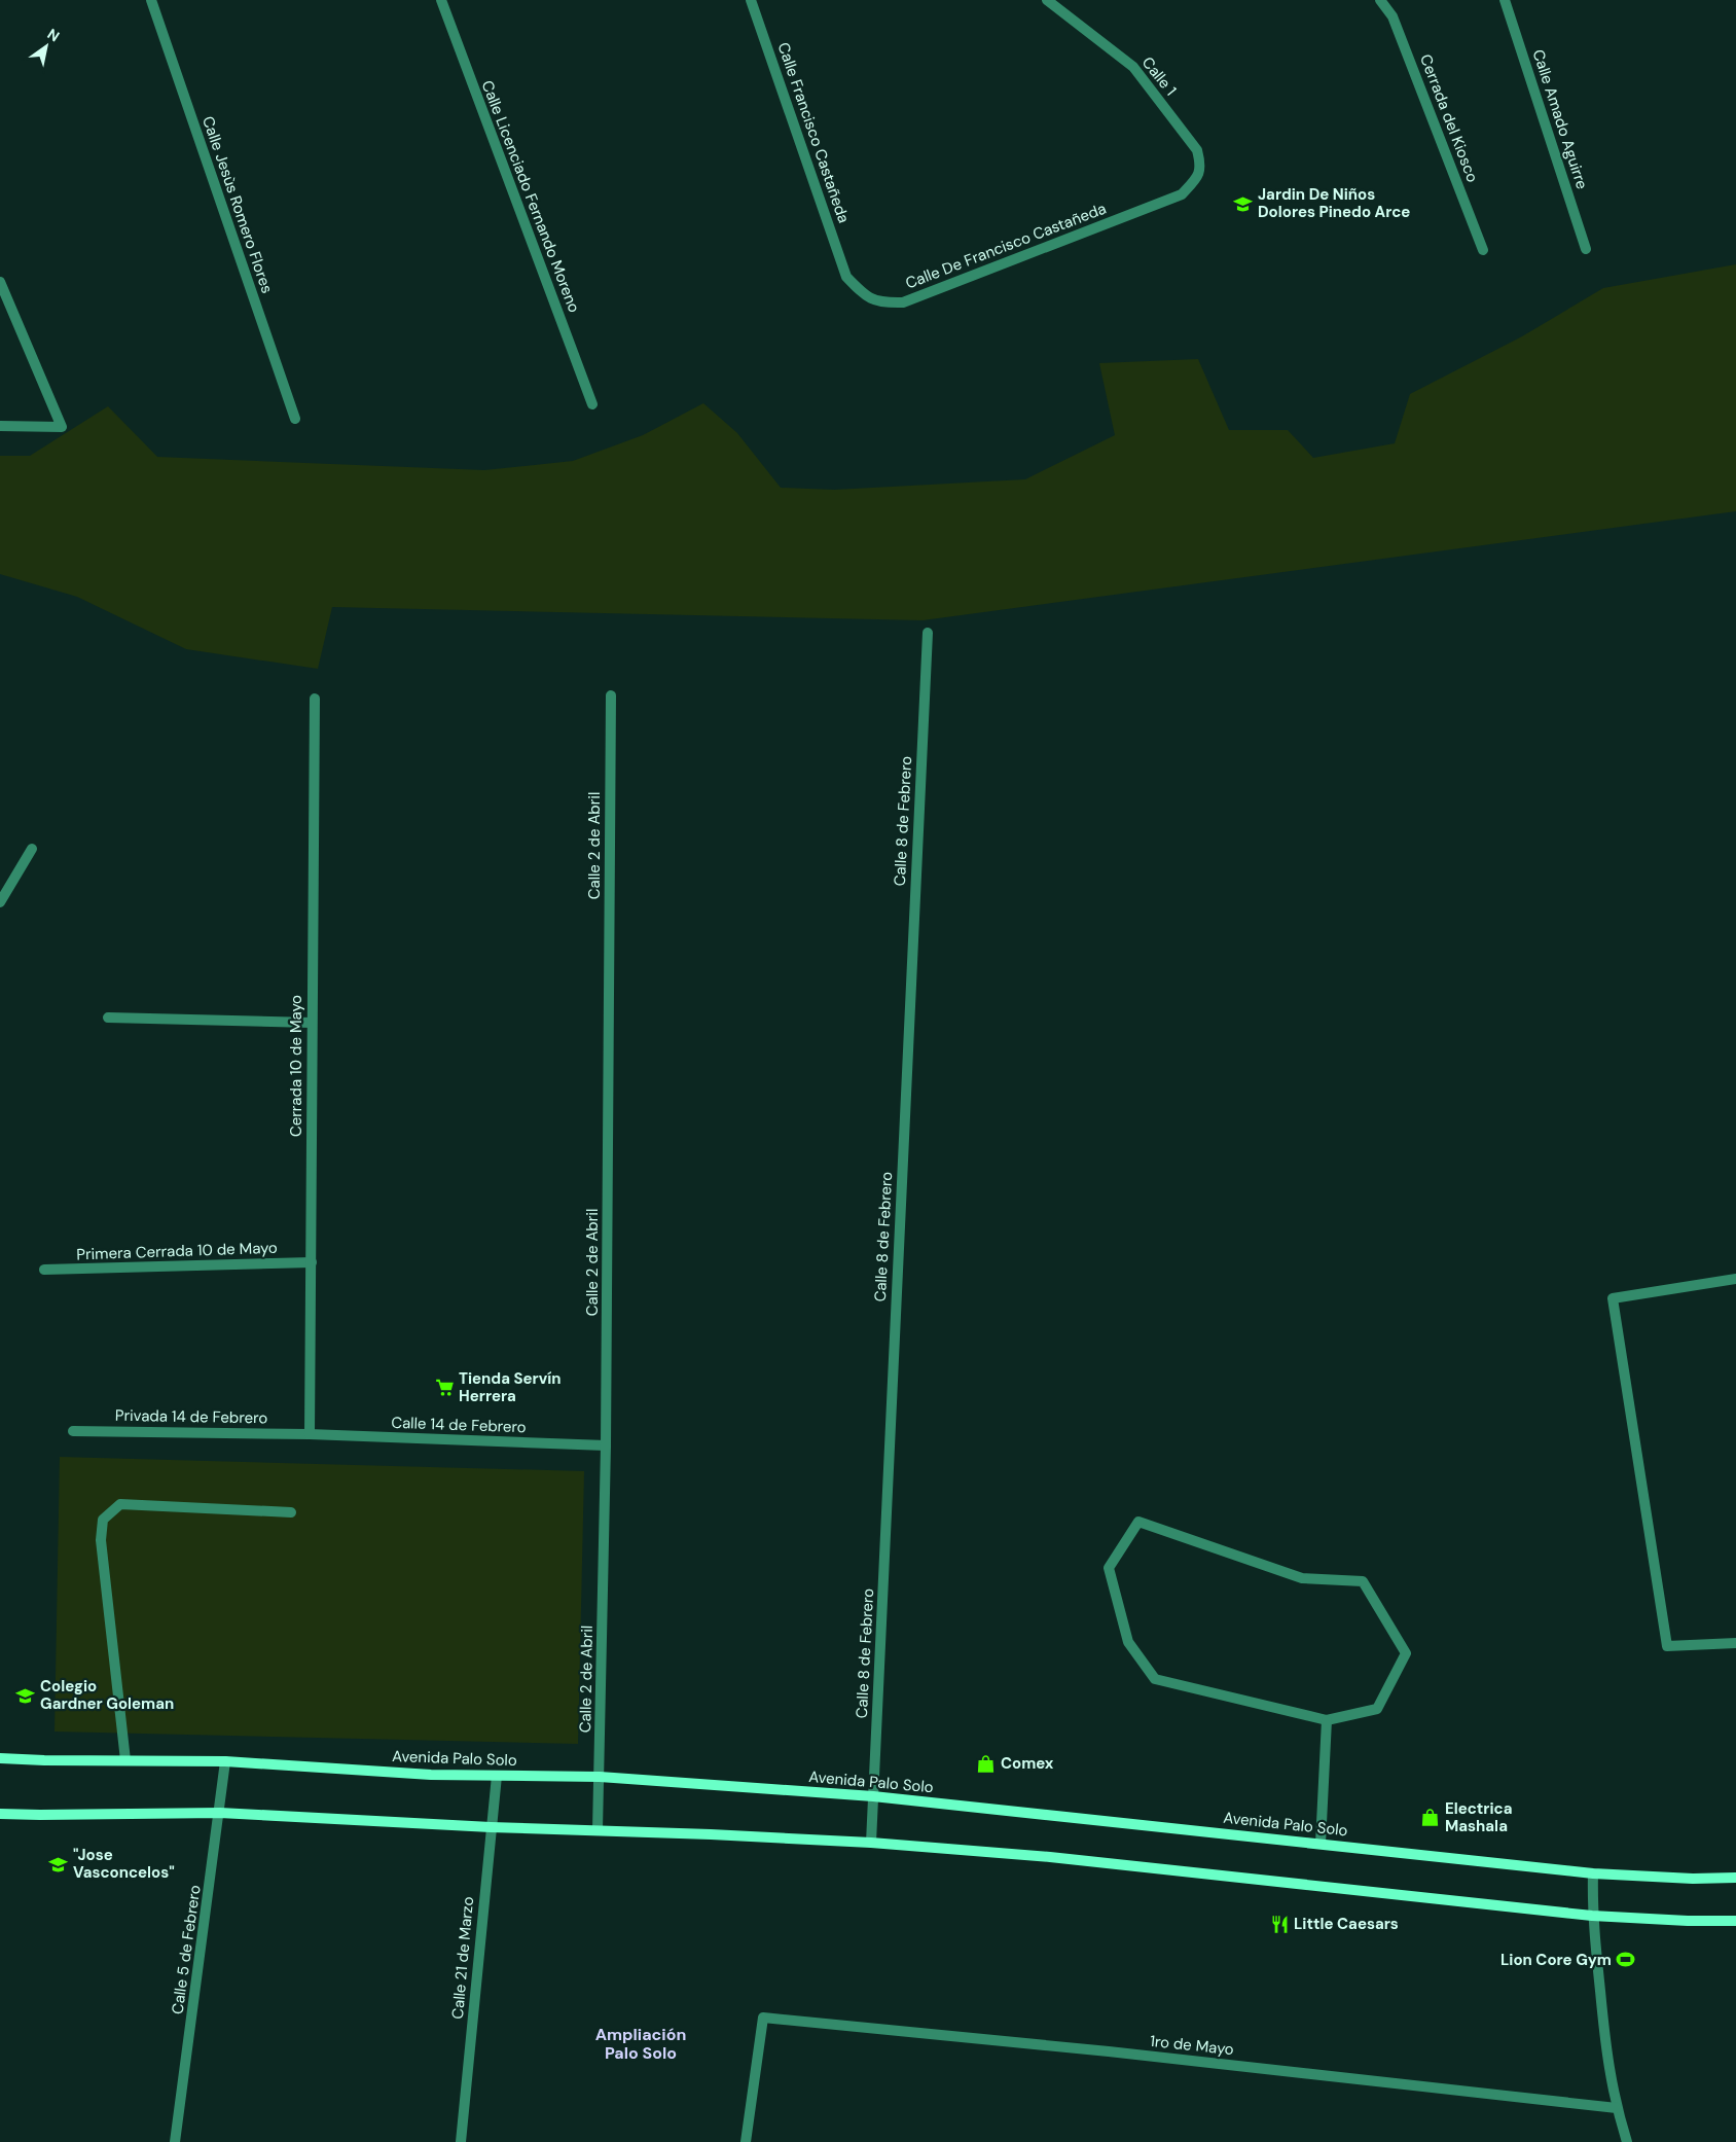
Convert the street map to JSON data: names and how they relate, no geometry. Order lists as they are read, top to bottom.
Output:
{
  "streets": {
    "main road": ["Avenida Palo Solo"],
    "street": [
      "Calle 1",
      "Cerrada del Kiosco",
      "Calle Amado Aguirre",
      "Calle Francisco Castañeda",
      "Calle Licenciado Fernando Moreno",
      "Calle Jesùs Romero Flores",
      "Calle De Francisco Castañeda",
      "Calle 8 de Febrero",
      "Calle 2 de Abril",
      "Cerrada 10 de Mayo",
      "Primera Cerrada 10 de Mayo",
      "Privada 14 de Febrero",
      "Calle 14 de Febrero",
      "Calle 5 de Febrero",
      "Calle 21 de Marzo",
      "1ro de Mayo"
    ]
  },
  "crossings": [
    ["Calle 1", "Calle De Francisco Castañeda"],
    ["Calle Francisco Castañeda", "Calle De Francisco Castañeda"],
    ["Calle 8 de Febrero", "Avenida Palo Solo"],
    ["Calle 2 de Abril", "Calle 14 de Febrero"],
    ["Calle 2 de Abril", "Avenida Palo Solo"],
    ["Cerrada 10 de Mayo", "Primera Cerrada 10 de Mayo"],
    ["Cerrada 10 de Mayo", "Privada 14 de Febrero"],
    ["Cerrada 10 de Mayo", "Calle 14 de Febrero"],
    ["Privada 14 de Febrero", "Calle 14 de Febrero"],
    ["Avenida Palo Solo", "Calle 5 de Febrero"],
    ["Avenida Palo Solo", "Calle 21 de Marzo"]
  ],
  "districts": ["Ampliación Palo Solo"],
  "places": {
    "school or university": ["Jardin De Niños Dolores Pinedo Arce", "Colegio Gardner Goleman", "\"Jose Vasconcelos\""],
    "supermarket": ["Tienda Servín Herrera"],
    "shop": ["Comex", "Electrica Mashala"],
    "restaurant": ["Little Caesars"],
    "sports": ["Lion Core Gym"]
  },
  "north": "top right"
}
